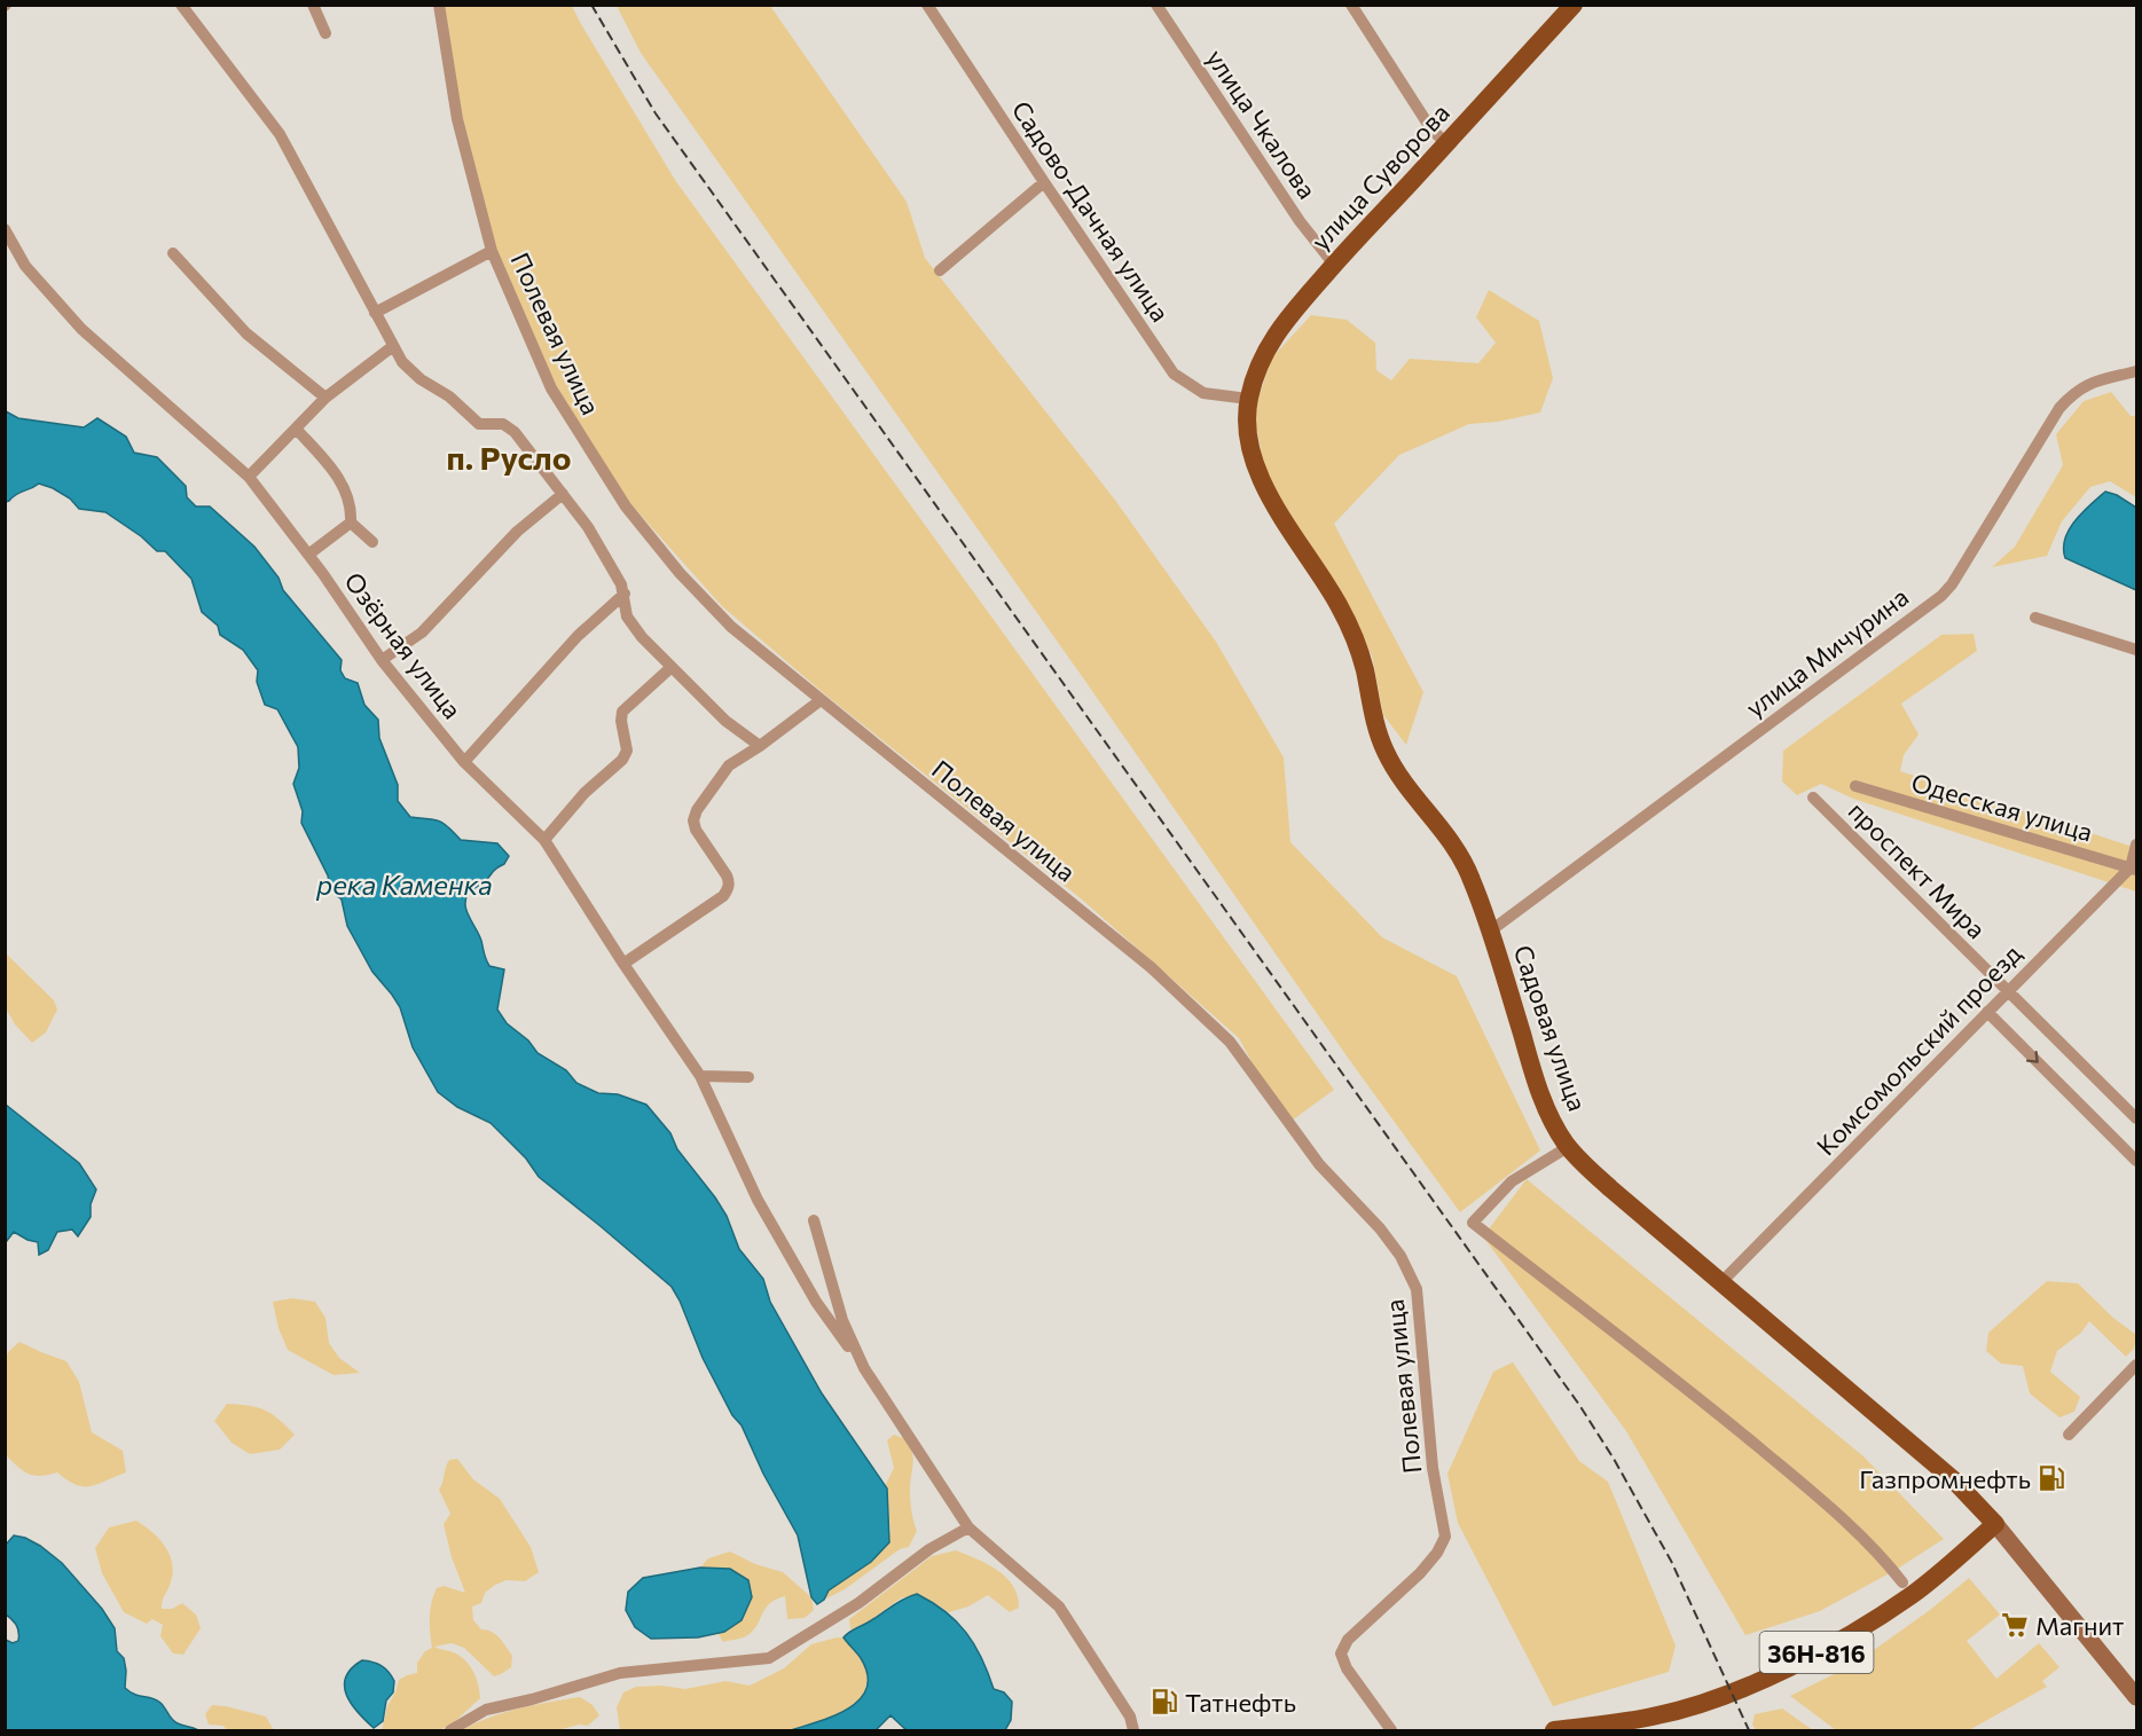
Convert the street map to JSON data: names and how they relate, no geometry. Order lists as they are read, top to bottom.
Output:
{
  "streets": {
    "main road": ["улица Суворова", "Садовая улица", "36Н-816"],
    "street": [
      "улица Чкалова",
      "Садово-Дачная улица",
      "Полевая улица",
      "Озёрная улица",
      "улица Мичурина",
      "Одесская улица",
      "проспект Мира",
      "Комсомольский проезд"
    ]
  },
  "crossings": [
    ["улица Чкалова", "улица Суворова"],
    ["улица Суворова", "Садово-Дачная улица"],
    ["улица Суворова", "Садовая улица"],
    ["Садово-Дачная улица", "Садовая улица"],
    ["улица Мичурина", "Садовая улица"],
    ["Одесская улица", "Комсомольский проезд"],
    ["проспект Мира", "Комсомольский проезд"],
    ["Садовая улица", "Комсомольский проезд"],
    ["Садовая улица", "36Н-816"]
  ],
  "districts": ["п. Русло"],
  "water": ["река Каменка"],
  "places": {
    "fuel station": ["Газпромнефть", "Татнефть"],
    "supermarket": ["Магнит"]
  }
}
